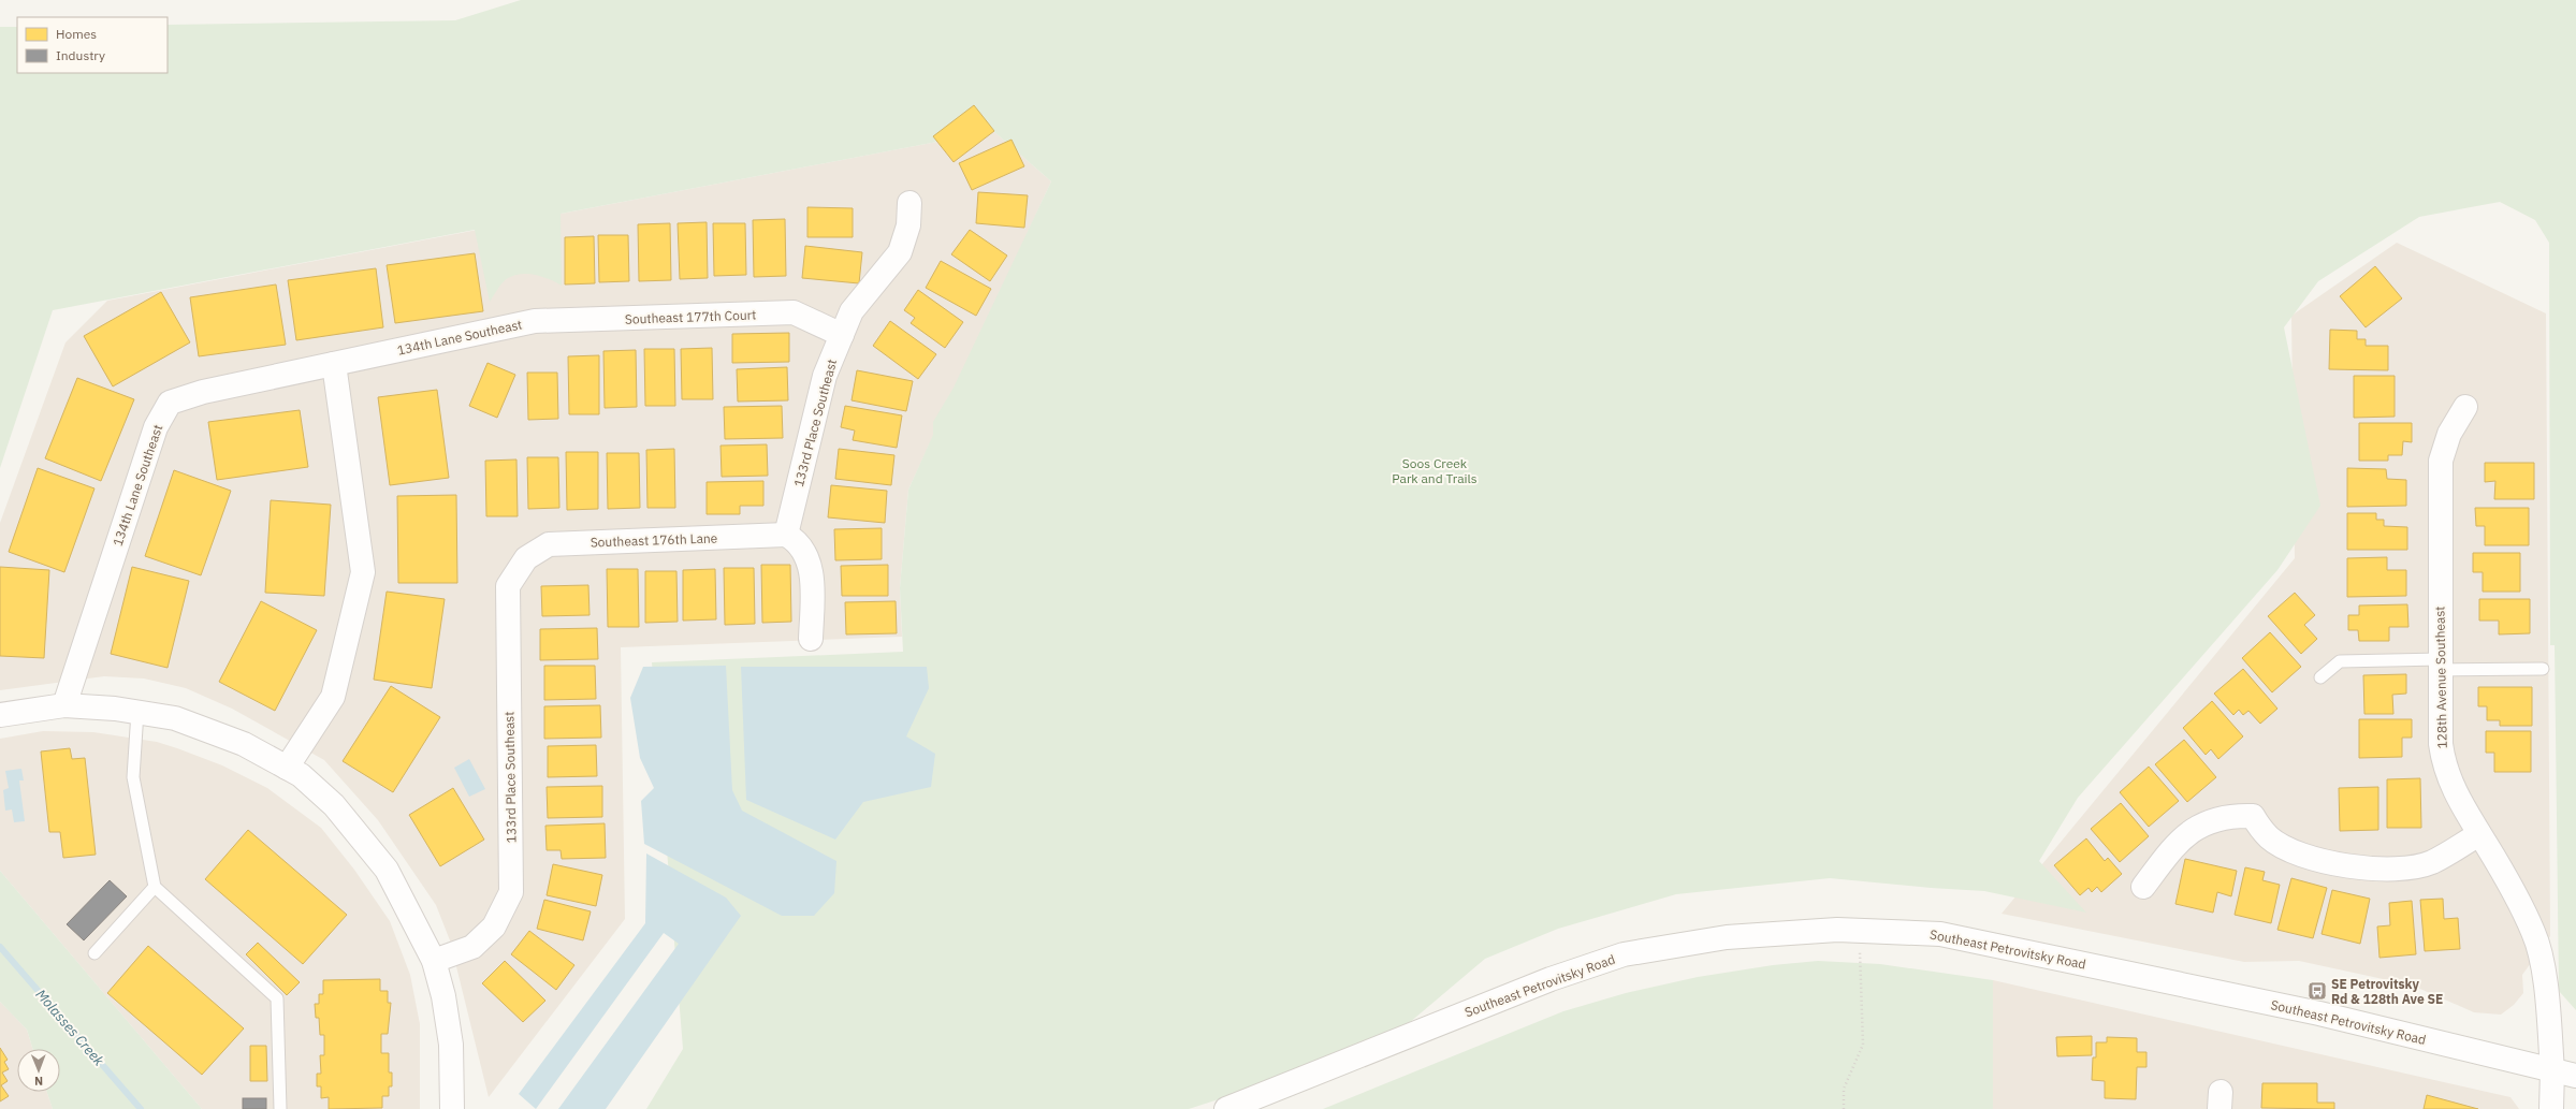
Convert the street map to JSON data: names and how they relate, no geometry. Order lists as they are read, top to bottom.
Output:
{
  "streets": {
    "street": [
      "Southeast 177th Court",
      "134th Lane Southeast",
      "133rd Place Southeast",
      "Southeast 176th Lane",
      "128th Avenue Southeast",
      "Southeast Petrovitsky Road"
    ]
  },
  "crossings": [
    ["Southeast 177th Court", "134th Lane Southeast"],
    ["Southeast 177th Court", "133rd Place Southeast"],
    ["133rd Place Southeast", "Southeast 176th Lane"],
    ["128th Avenue Southeast", "Southeast Petrovitsky Road"]
  ],
  "water": ["Molasses Creek"],
  "parks": ["Soos Creek Park and Trails"],
  "places": {
    "bus stop": ["SE Petrovitsky Rd & 128th Ave SE"]
  },
  "legend": ["Homes", "Industry"],
  "north": "bottom"
}
